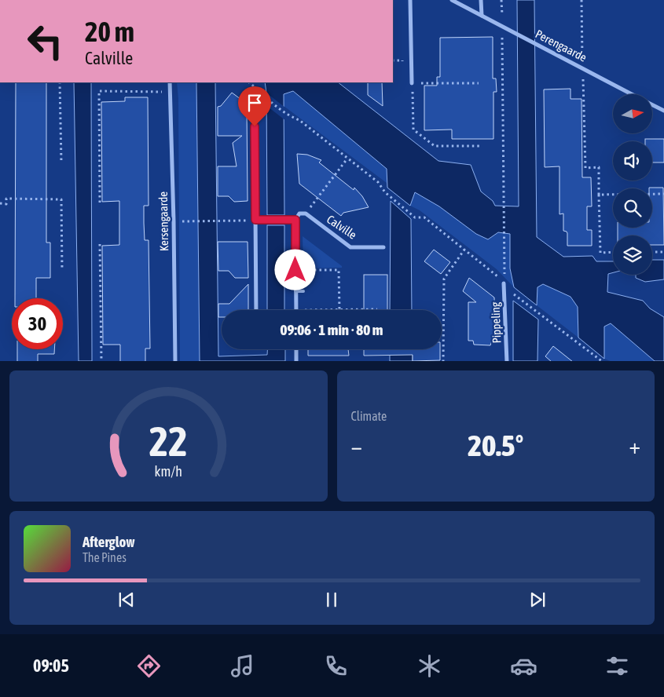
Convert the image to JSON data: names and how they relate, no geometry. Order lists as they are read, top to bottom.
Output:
{
  "streets": {
    "street": [
      "Perengaarde",
      "Kersengaarde",
      "Calville",
      "Pippeling"
    ]
  },
  "north": "right",
  "page": {
    "turn": ["20 m", "Calville"],
    "limit": "30",
    "trip": "09:06 · 1 min · 80 m",
    "tile": "Climate",
    "heat": ["−", "20.5°", "+"],
    "song": ["Afterglow", "The Pines"],
    "tabs": "09:05",
    "gauge": ["22", "km/h"]
  }
}
